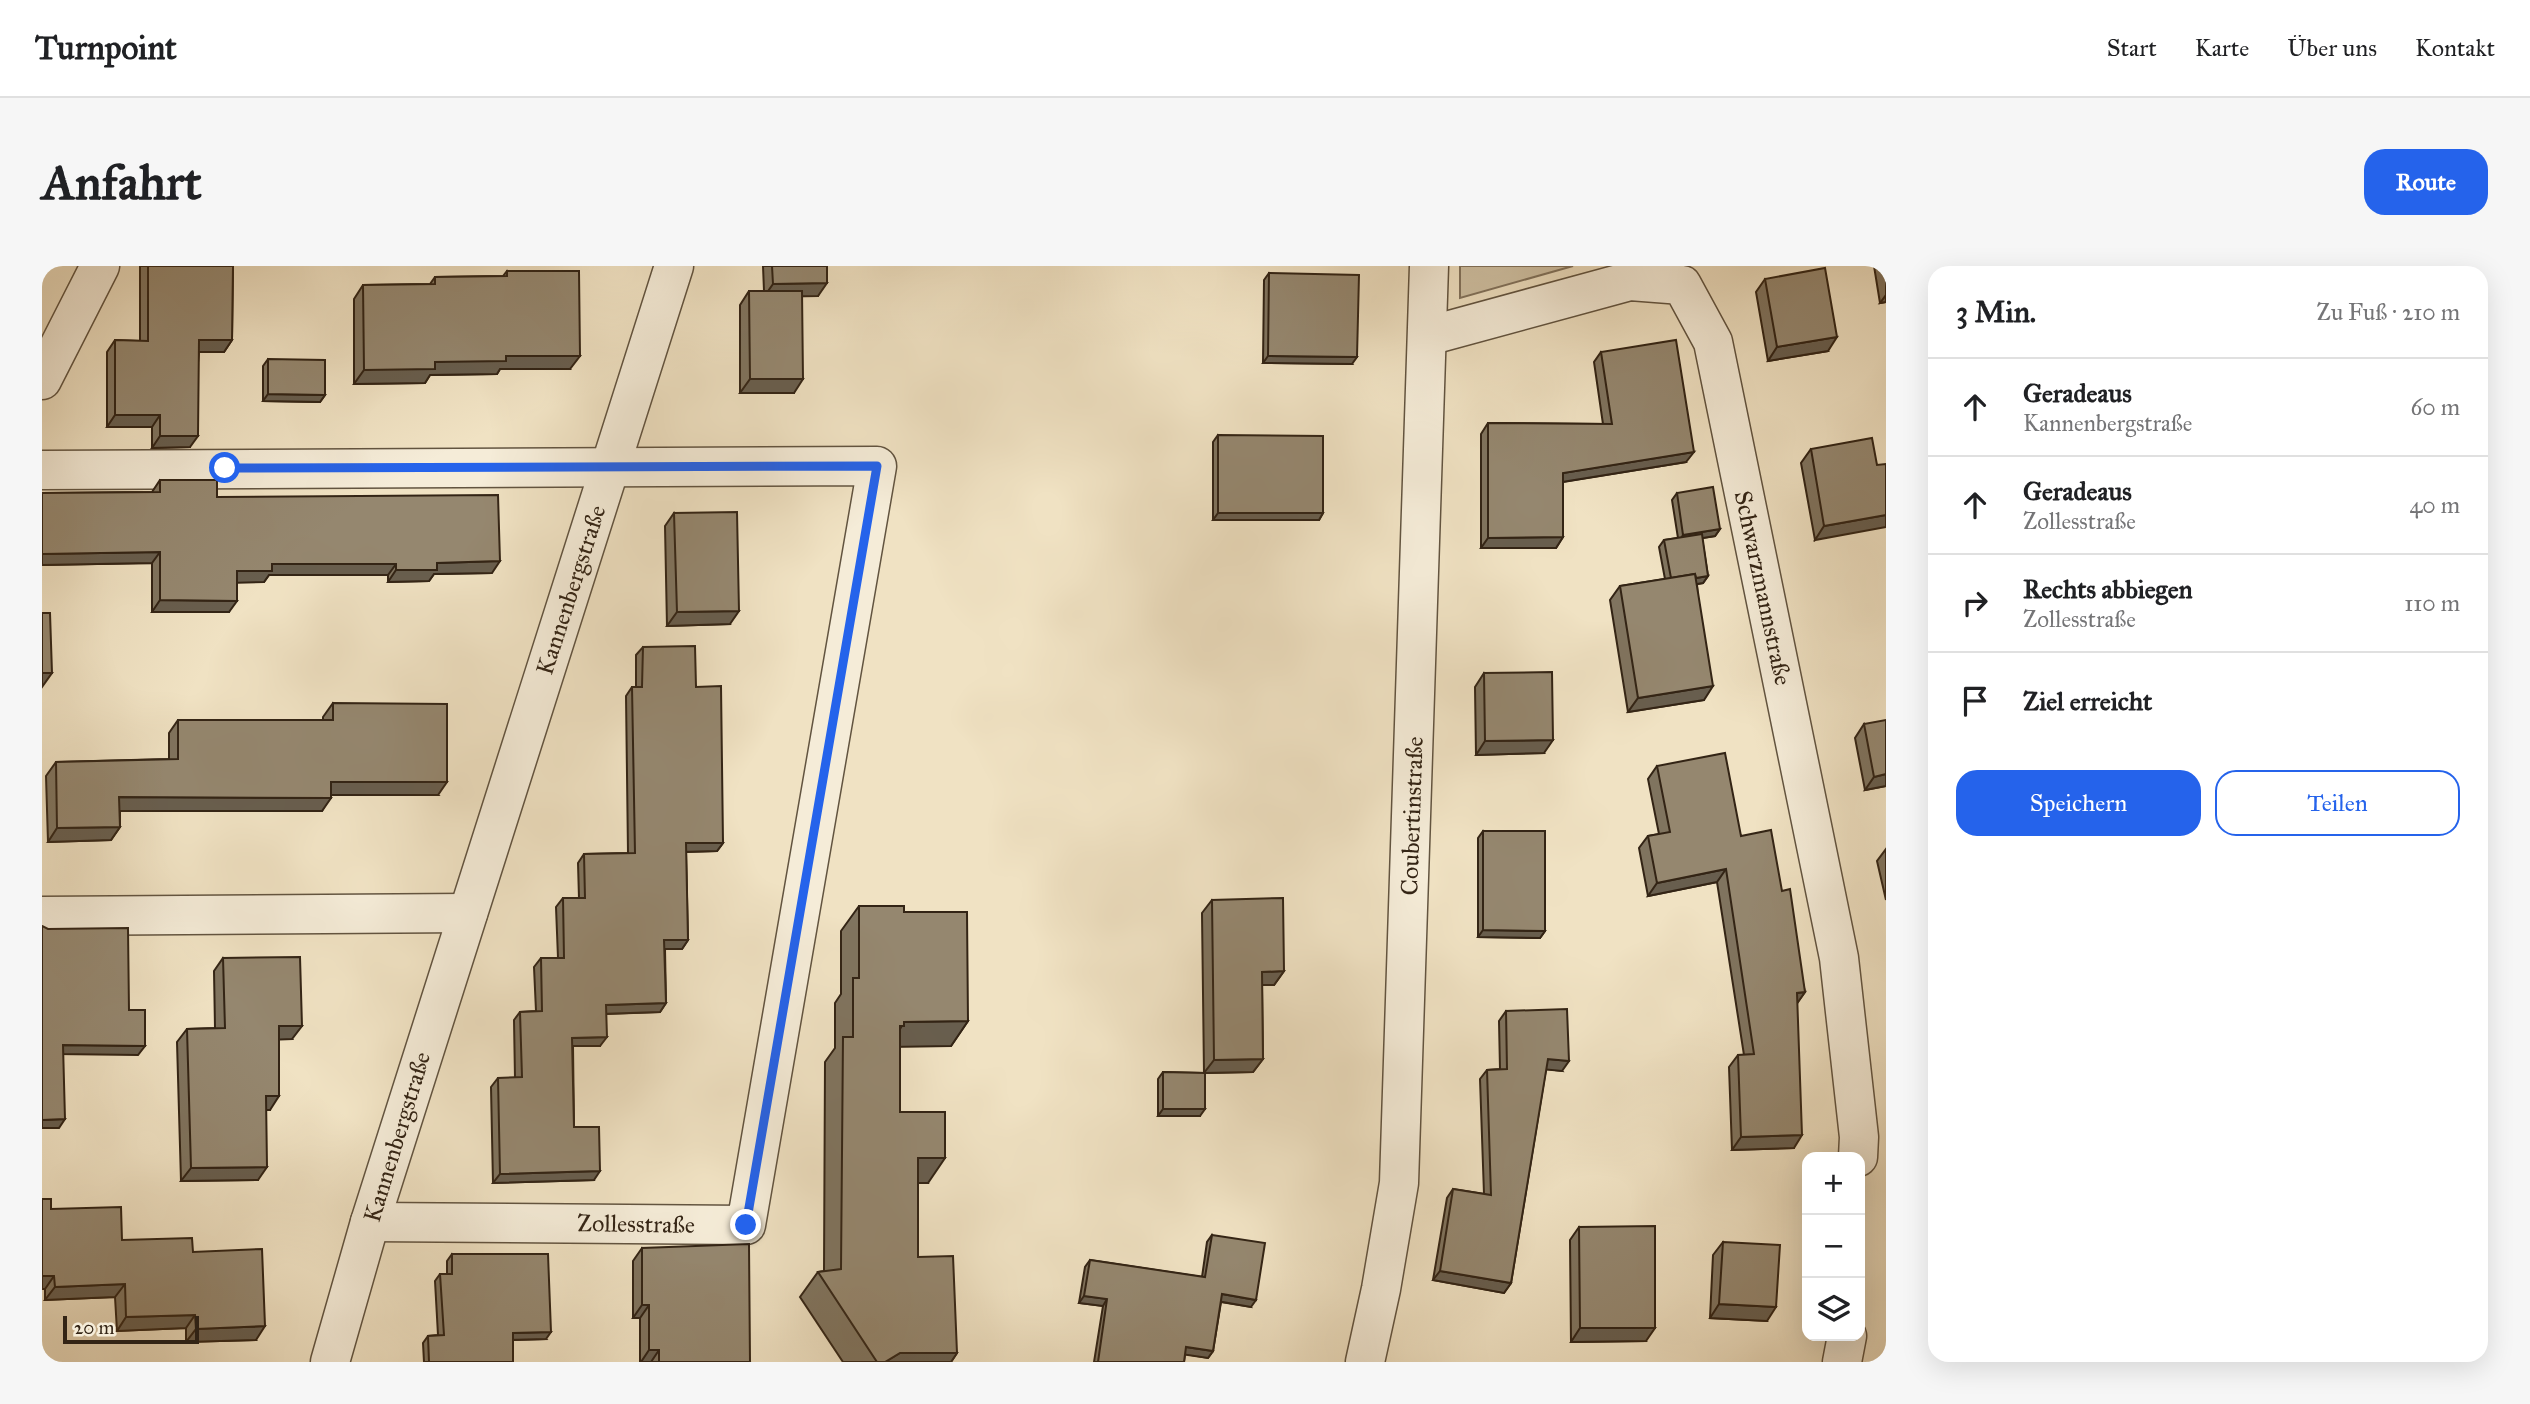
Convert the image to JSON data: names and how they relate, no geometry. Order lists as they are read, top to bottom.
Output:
{
  "streets": {
    "street": [
      "Schwarzmannstraße",
      "Kannenbergstraße",
      "Coubertinstraße",
      "Zollesstraße"
    ]
  },
  "crossings": [
    ["Schwarzmannstraße", "Coubertinstraße"],
    ["Kannenbergstraße", "Zollesstraße"]
  ],
  "scale_bar": "20 m",
  "page": {
    "header": "Turnpoint",
    "nav": [
      "Start",
      "Karte",
      "Über uns",
      "Kontakt"
    ],
    "buttons": [
      "Route",
      ["Speichern", "Teilen"]
    ],
    "title": "Anfahrt",
    "heading": ["3 Min.", "Zu Fuß · 210 m"],
    "list": [
      ["Geradeaus", "Kannenbergstraße", "60 m"],
      ["Geradeaus", "Zollesstraße", "40 m"],
      ["Rechts abbiegen", "Zollesstraße", "110 m"],
      "Ziel erreicht"
    ],
    "map_buttons": ["+", "−"],
    "scale": "20 m"
  }
}
